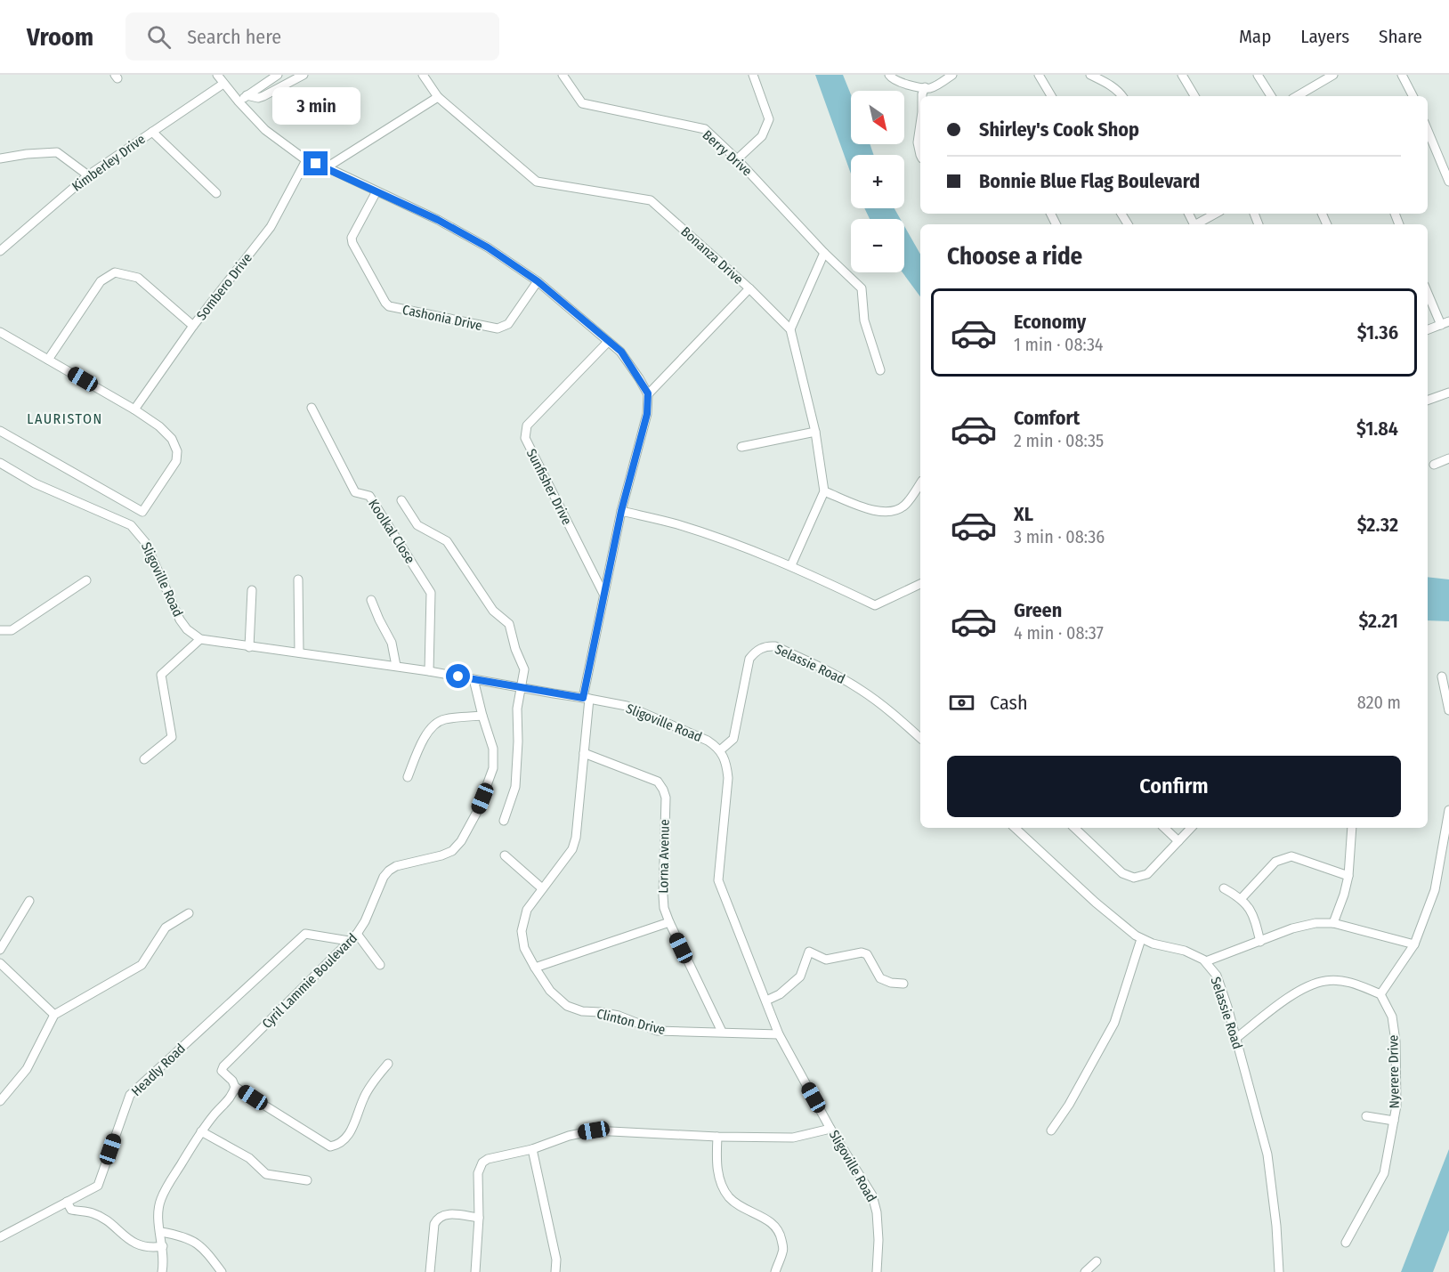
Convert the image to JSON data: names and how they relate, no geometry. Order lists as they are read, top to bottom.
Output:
{
  "streets": {
    "street": [
      "Berry Drive",
      "Kimberley Drive",
      "Bonanza Drive",
      "Sombero Drive",
      "Cashonia Drive",
      "Sunfisher Drive",
      "Koolkal Close",
      "Sligoville Road",
      "Selassie Road",
      "Lorna Avenue",
      "Cyril Lammie Boulevard",
      "Clinton Drive",
      "Headly Road",
      "Nyerere Drive"
    ]
  },
  "crossings": [
    ["Sunfisher Drive", "Clinton Drive"],
    ["Koolkal Close", "Sligoville Road"],
    ["Sligoville Road", "Selassie Road"],
    ["Sligoville Road", "Cyril Lammie Boulevard"],
    ["Sligoville Road", "Clinton Drive"],
    ["Lorna Avenue", "Clinton Drive"],
    ["Cyril Lammie Boulevard", "Headly Road"]
  ],
  "districts": ["LAURISTON"],
  "north": "bottom right",
  "page": {
    "header": "Vroom",
    "search": "Search here",
    "nav": ["Map", "Layers", "Share"],
    "bubble": "3 min",
    "map_buttons": ["+", "−"],
    "banner": ["Shirley's Cook Shop", "Bonnie Blue Flag Boulevard"],
    "heading": "Choose a ride",
    "list": [
      {
        "name": "Economy",
        "note": "1 min · 08:34",
        "value": "$1.36"
      },
      {
        "name": "Comfort",
        "note": "2 min · 08:35",
        "value": "$1.84"
      },
      {
        "name": "XL",
        "note": "3 min · 08:36",
        "value": "$2.32"
      },
      {
        "name": "Green",
        "note": "4 min · 08:37",
        "value": "$2.21"
      }
    ],
    "pay": ["Cash", "820 m"],
    "buttons": "Confirm"
  }
}
